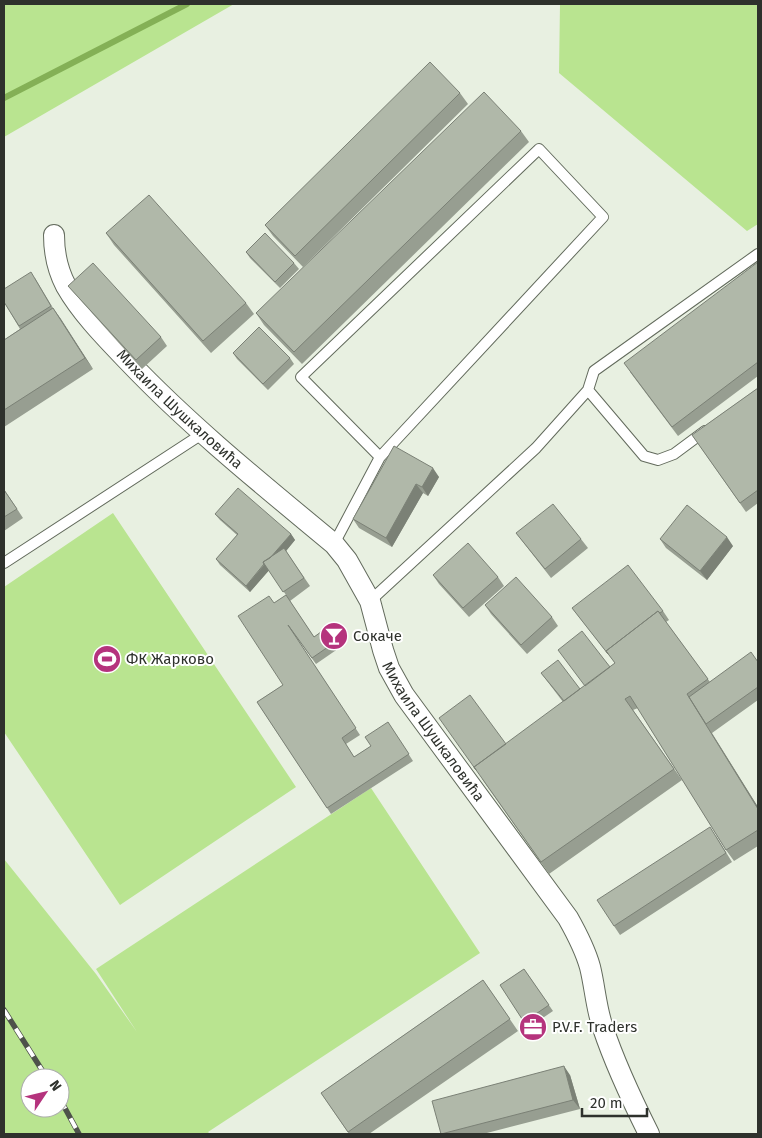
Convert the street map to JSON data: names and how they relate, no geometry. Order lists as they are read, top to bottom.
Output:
{
  "streets": {
    "street": ["Михаила Шушкаловића"]
  },
  "places": {
    "bar": ["Сокаче"],
    "sports": ["ФК Жарково"],
    "office": ["P.V.F. Traders"]
  },
  "scale_bar": "20 m",
  "north": "top right"
}
